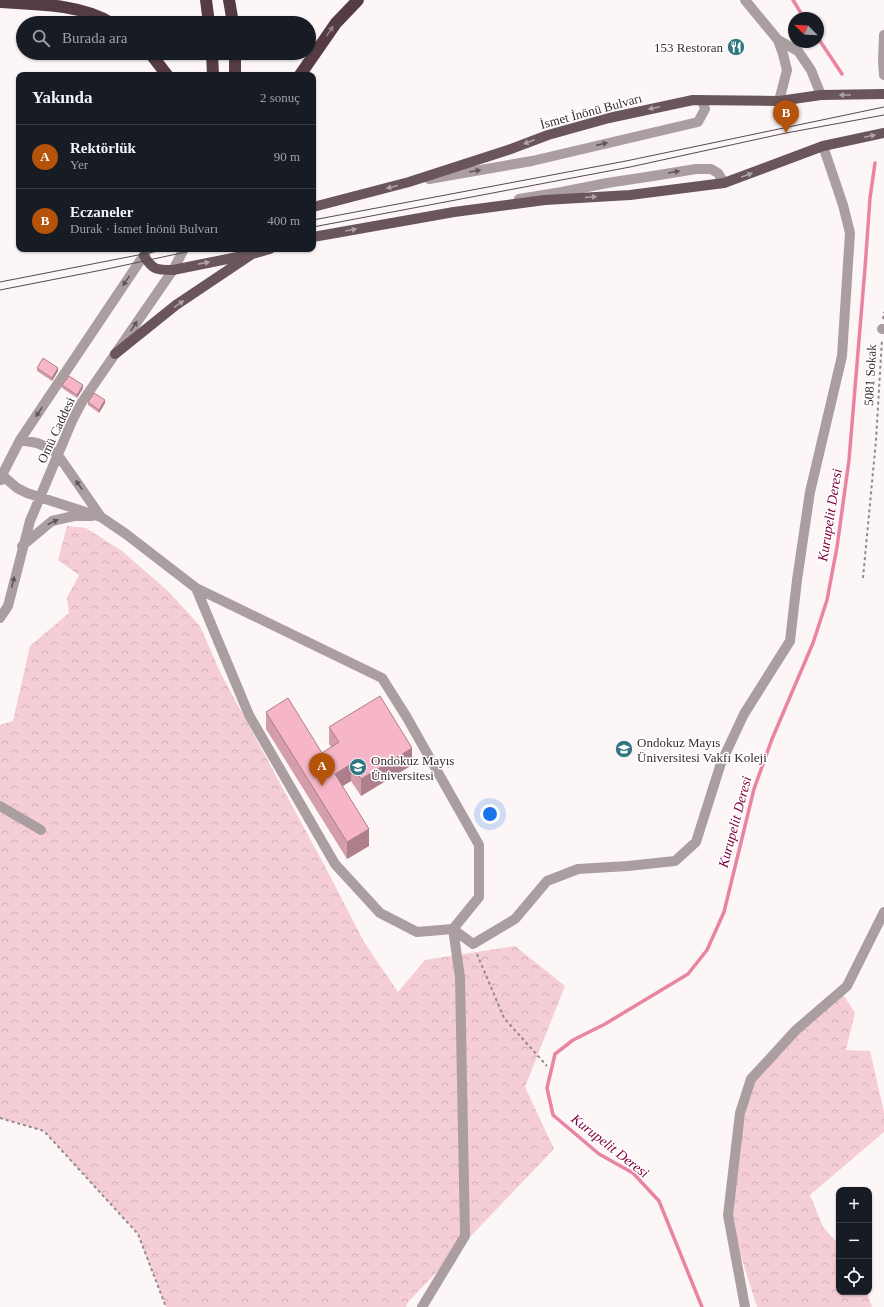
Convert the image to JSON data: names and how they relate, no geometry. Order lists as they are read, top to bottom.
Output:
{
  "streets": {
    "main road": ["İsmet İnönü Bulvarı"],
    "street": ["Omü Caddesi"],
    "path": ["5081 Sokak"]
  },
  "water": ["Kurupelit Deresi"],
  "places": {
    "restaurant": ["153 Restoran"],
    "school or university": ["Ondokuz Mayıs Üniversitesi Vakfı Koleji", "Ondokuz Mayıs Üniversitesi"]
  },
  "north": "top left",
  "page": {
    "search": "Burada ara",
    "heading": ["Yakında", "2 sonuç"],
    "pins": ["B", "A"],
    "list": [
      {
        "mark": "A",
        "name": "Rektörlük",
        "note": "Yer",
        "value": "90 m"
      },
      {
        "mark": "B",
        "name": "Eczaneler",
        "note": "Durak · İsmet İnönü Bulvarı",
        "value": "400 m"
      }
    ],
    "map_buttons": ["+", "−"]
  }
}
